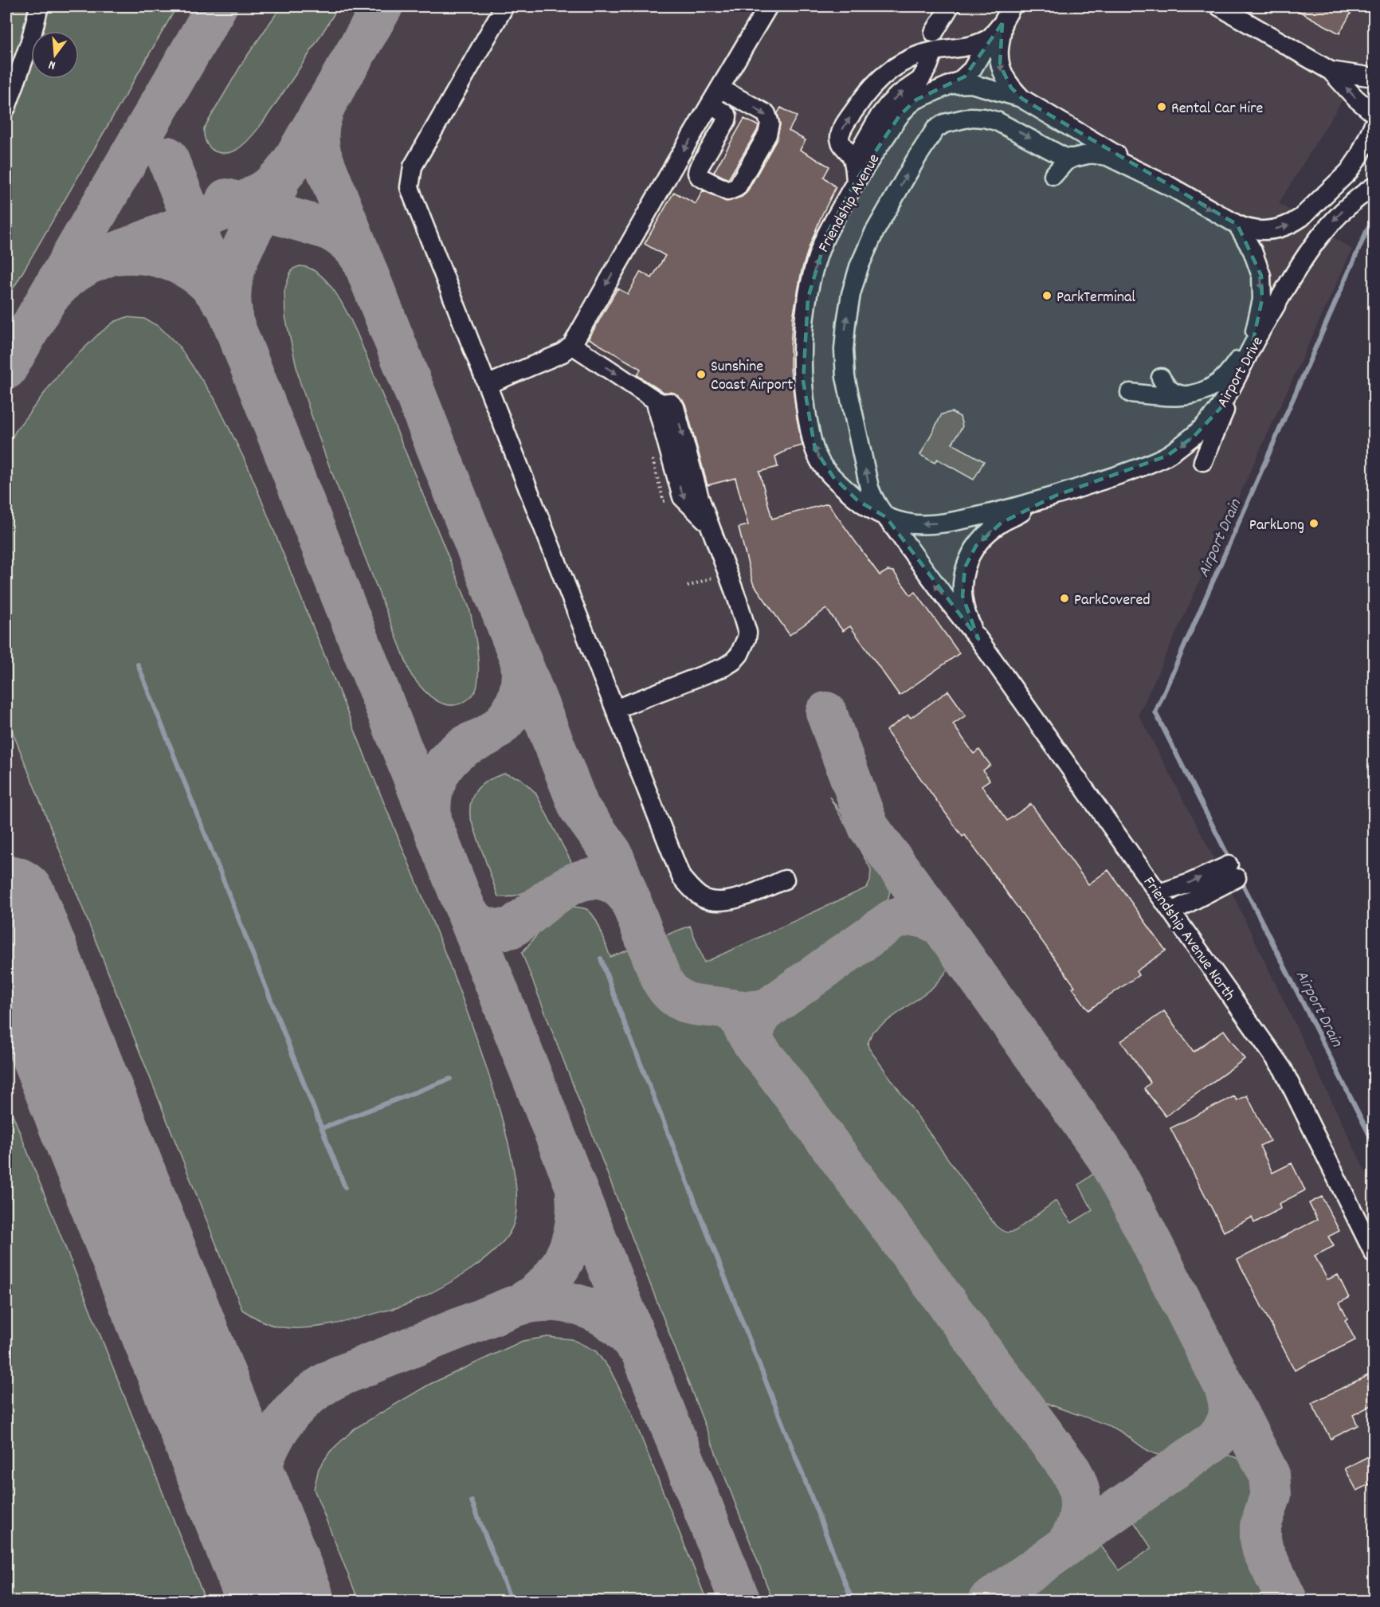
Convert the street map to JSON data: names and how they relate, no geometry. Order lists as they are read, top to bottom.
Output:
{
  "streets": {
    "street": ["Friendship Avenue", "Airport Drive", "Friendship Avenue North"]
  },
  "crossings": [
    ["Friendship Avenue", "Airport Drive"],
    ["Friendship Avenue", "Friendship Avenue North"],
    ["Airport Drive", "Friendship Avenue North"]
  ],
  "water": ["Airport Drain"],
  "places": [
    "Rental Car Hire",
    "ParkTerminal",
    "Sunshine Coast Airport",
    "ParkLong",
    "ParkCovered"
  ],
  "north": "bottom"
}
